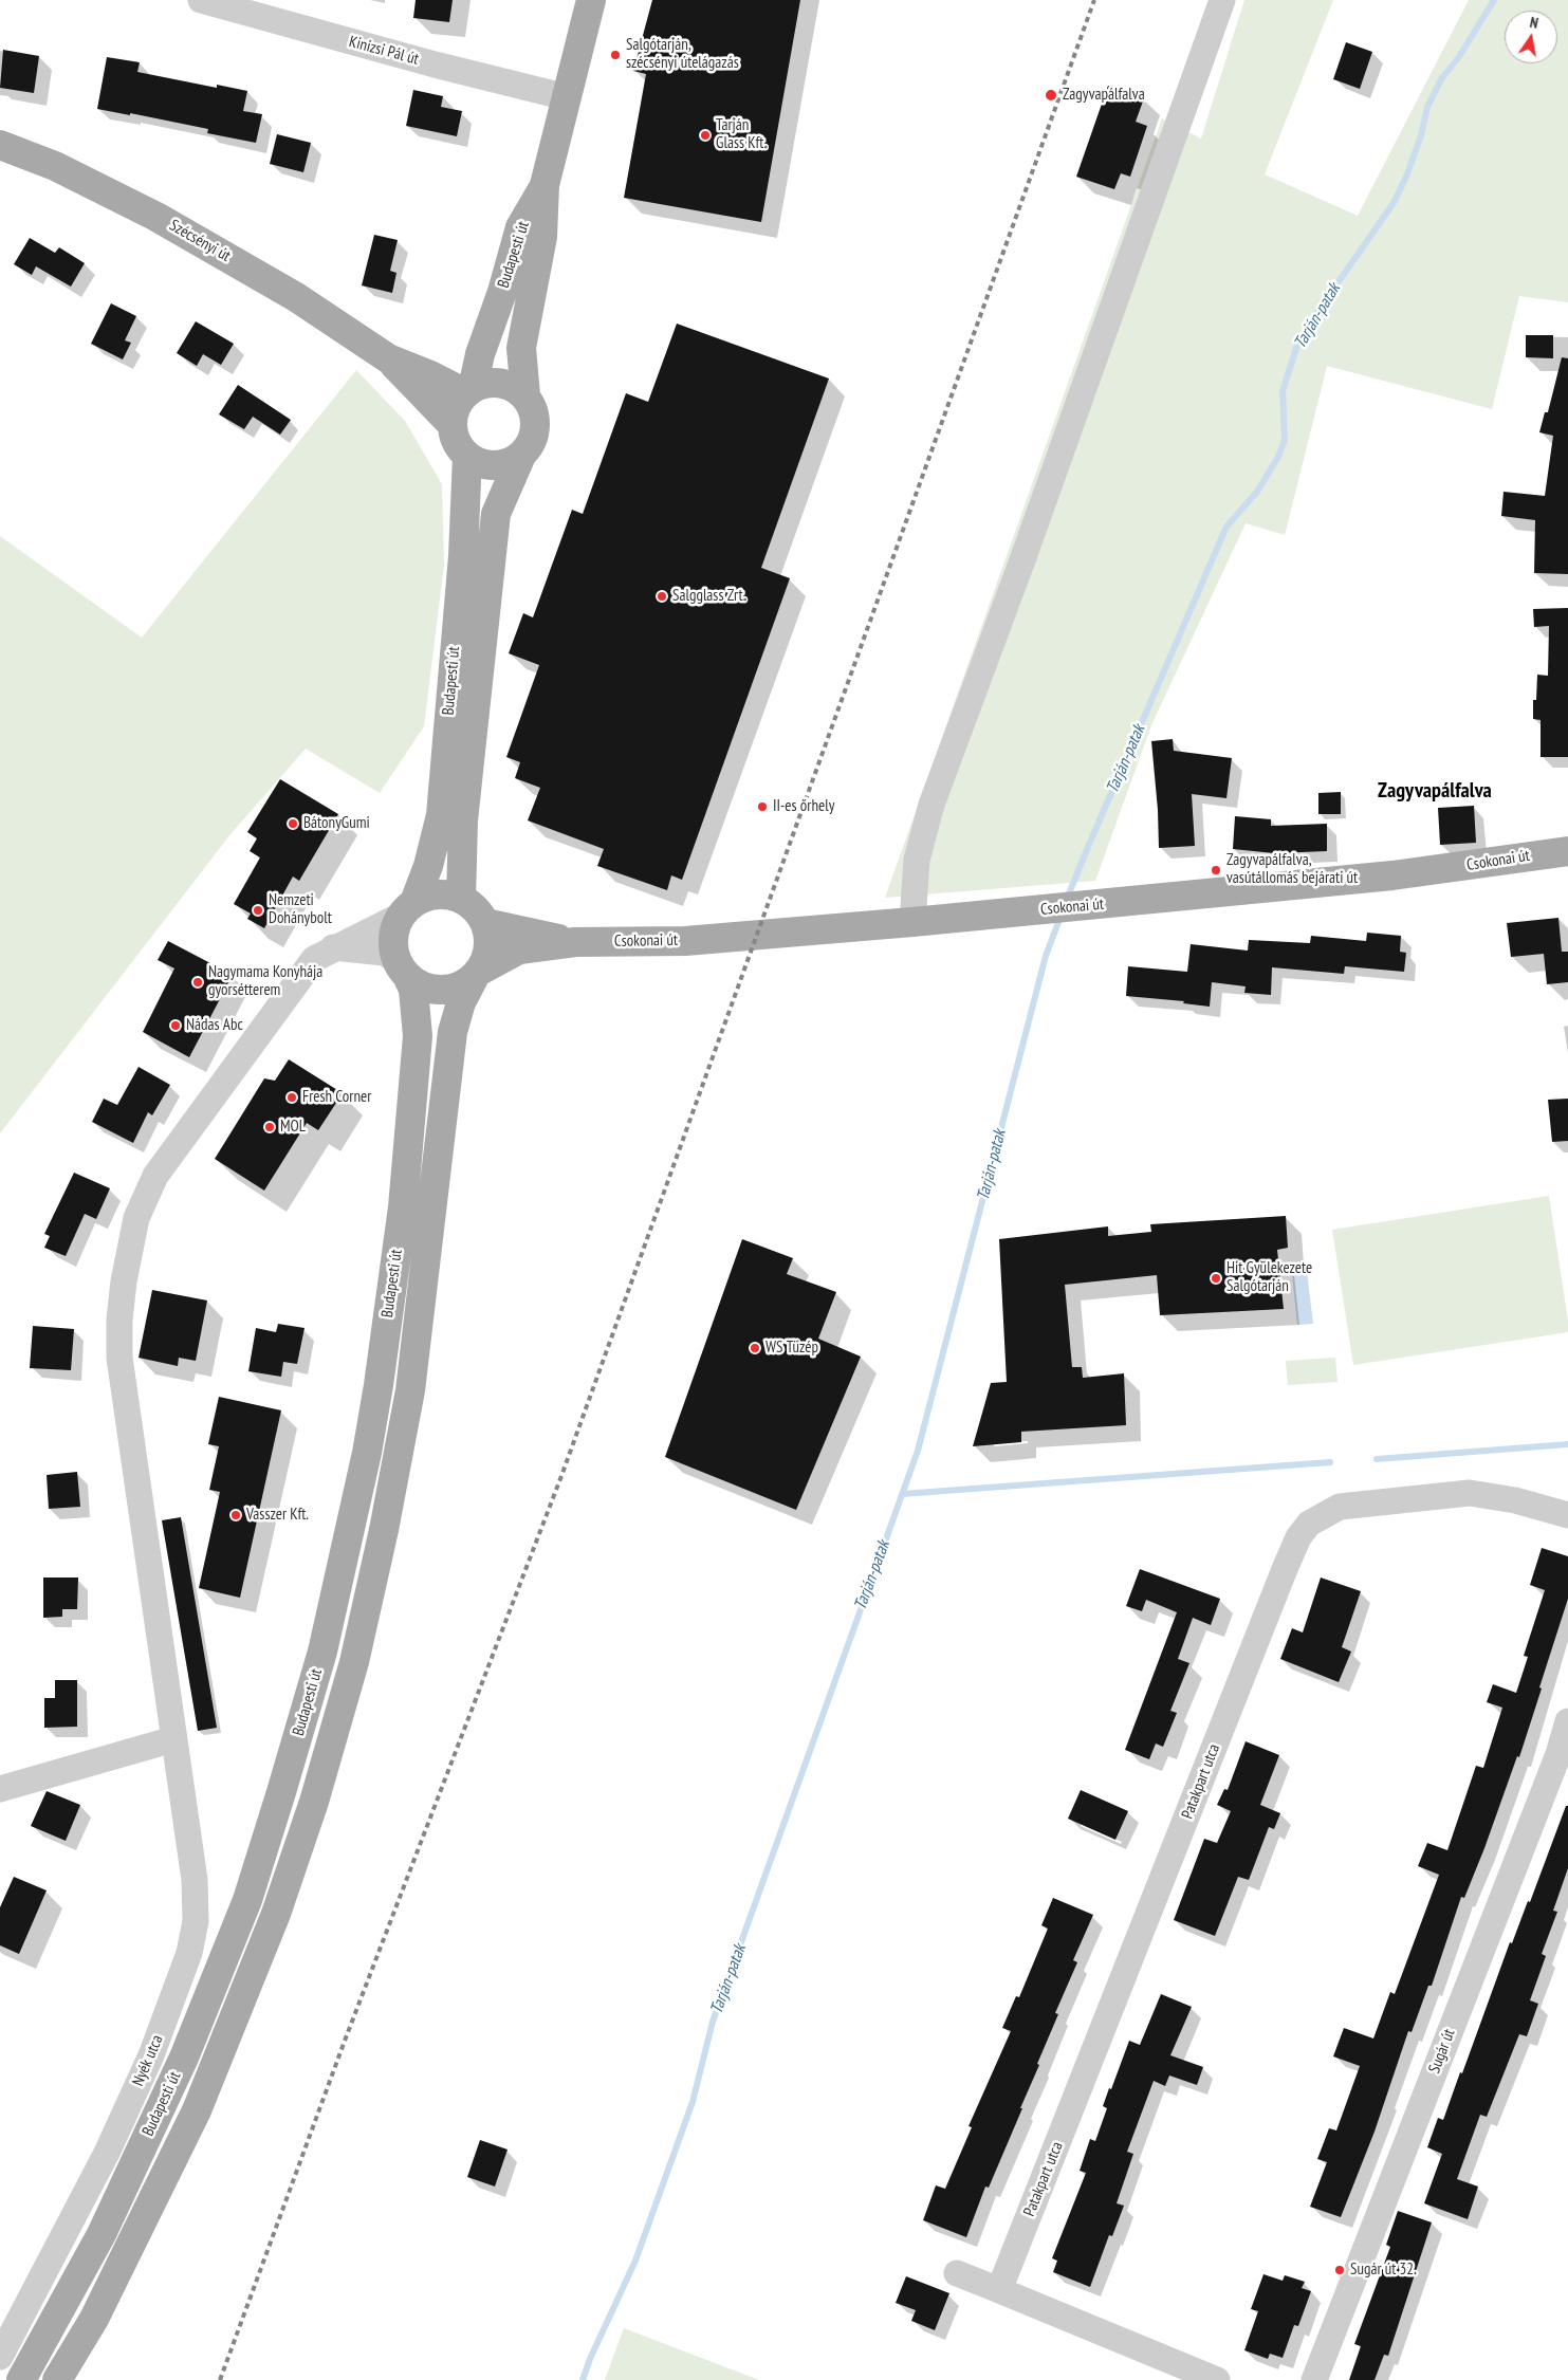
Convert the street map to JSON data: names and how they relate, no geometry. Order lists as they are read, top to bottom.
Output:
{
  "streets": {
    "main road": ["Szécsényi út", "Budapesti út", "Csokonai út"],
    "street": [
      "Kinizsi Pál út",
      "Patakpart utca",
      "Sugár út",
      "Nyék utca"
    ]
  },
  "crossings": [
    ["Kinizsi Pál út", "Budapesti út"],
    ["Szécsényi út", "Budapesti út"]
  ],
  "districts": ["Zagyvapálfalva"],
  "water": ["Tarján-patak"],
  "places": [
    "Salgótarján, szécsényi útelágazás",
    "Zagyvapálfalva",
    "Tarján Glass Kft.",
    "Salgglass Zrt.",
    "II-es őrhely",
    "BátonyGumi",
    "Zagyvapálfalva, vasútállomás bejárati út",
    "Nemzeti Dohánybolt",
    "Nagymama Konyhája gyorsétterem",
    "Nádas Abc",
    "Fresh Corner",
    "MOL",
    "Hit Gyülekezete Salgótarján",
    "WS Tüzép",
    "Vasszer Kft.",
    "Sugár út 32."
  ],
  "north": "top"
}
